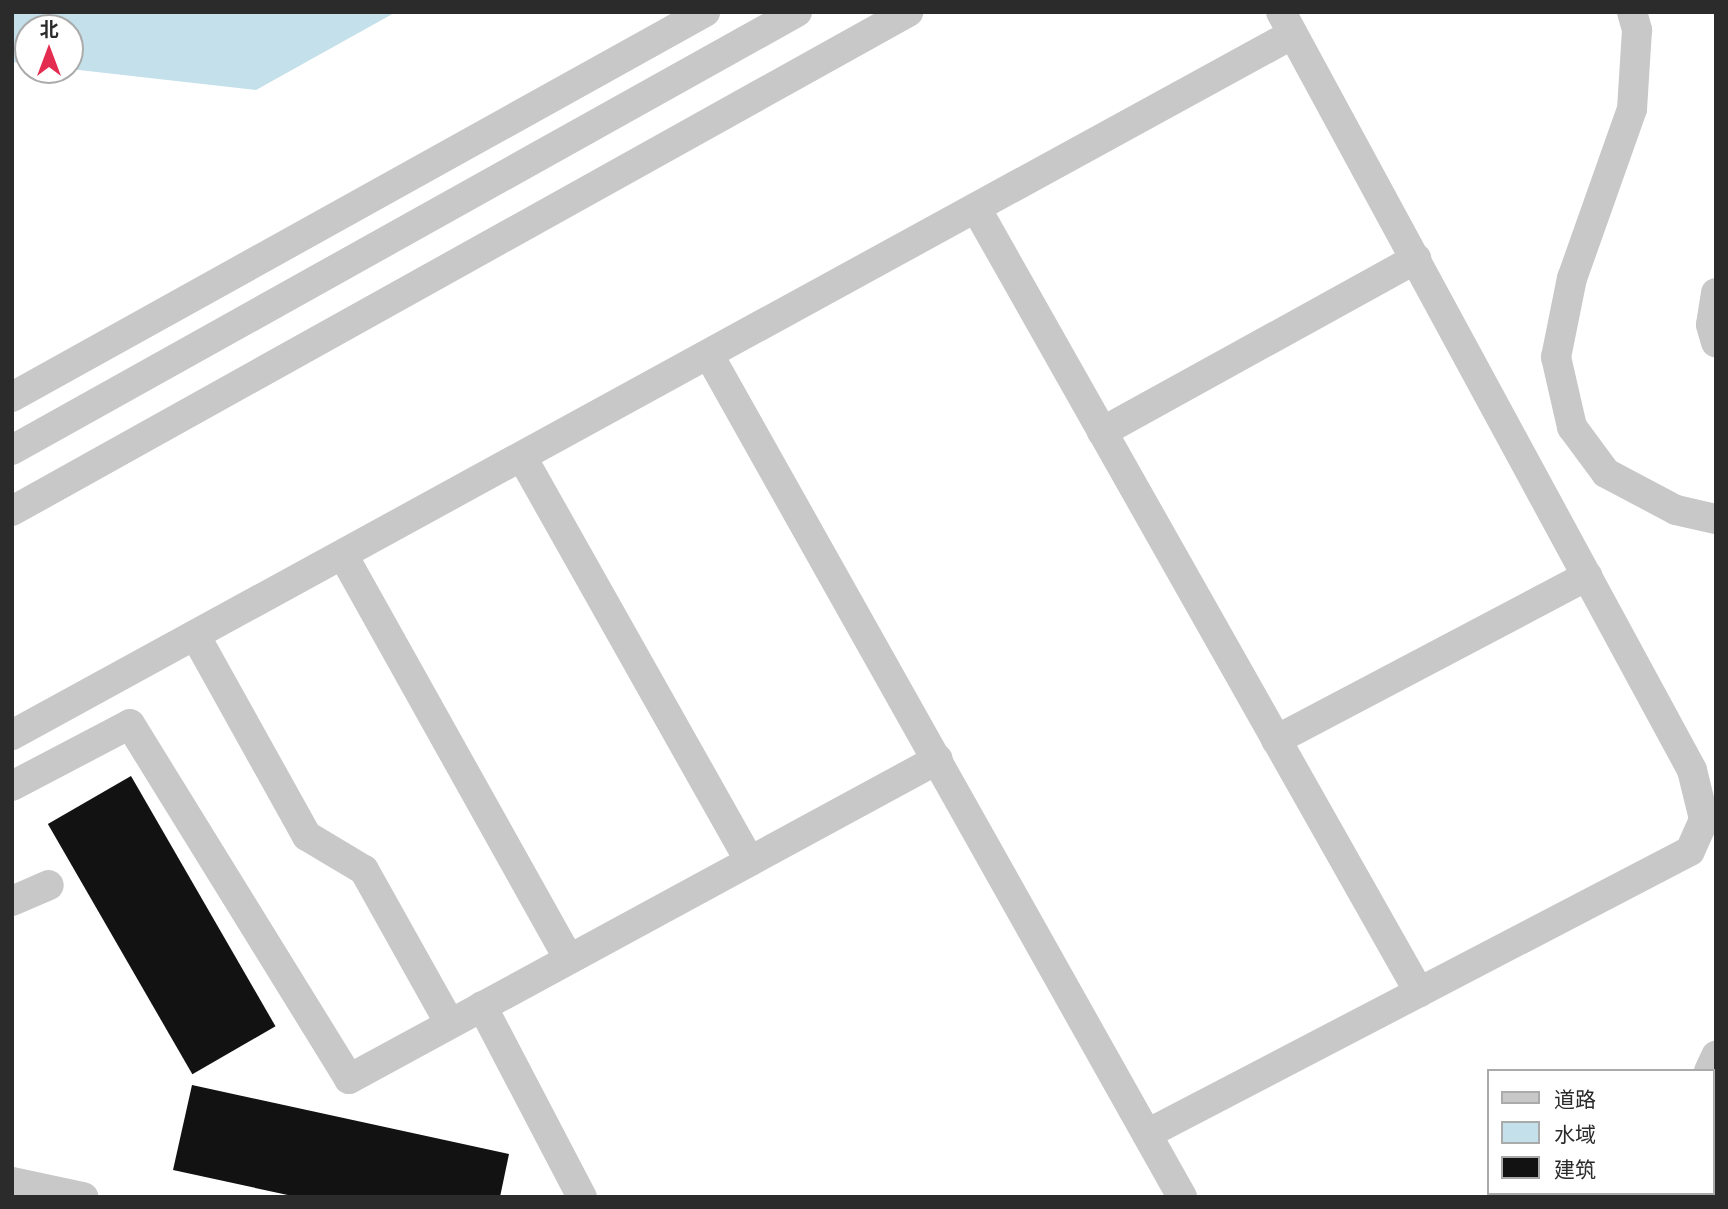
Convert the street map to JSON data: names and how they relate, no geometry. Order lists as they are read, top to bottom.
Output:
{
  "legend": ["道路", "水域", "建筑"],
  "north": "top"
}
